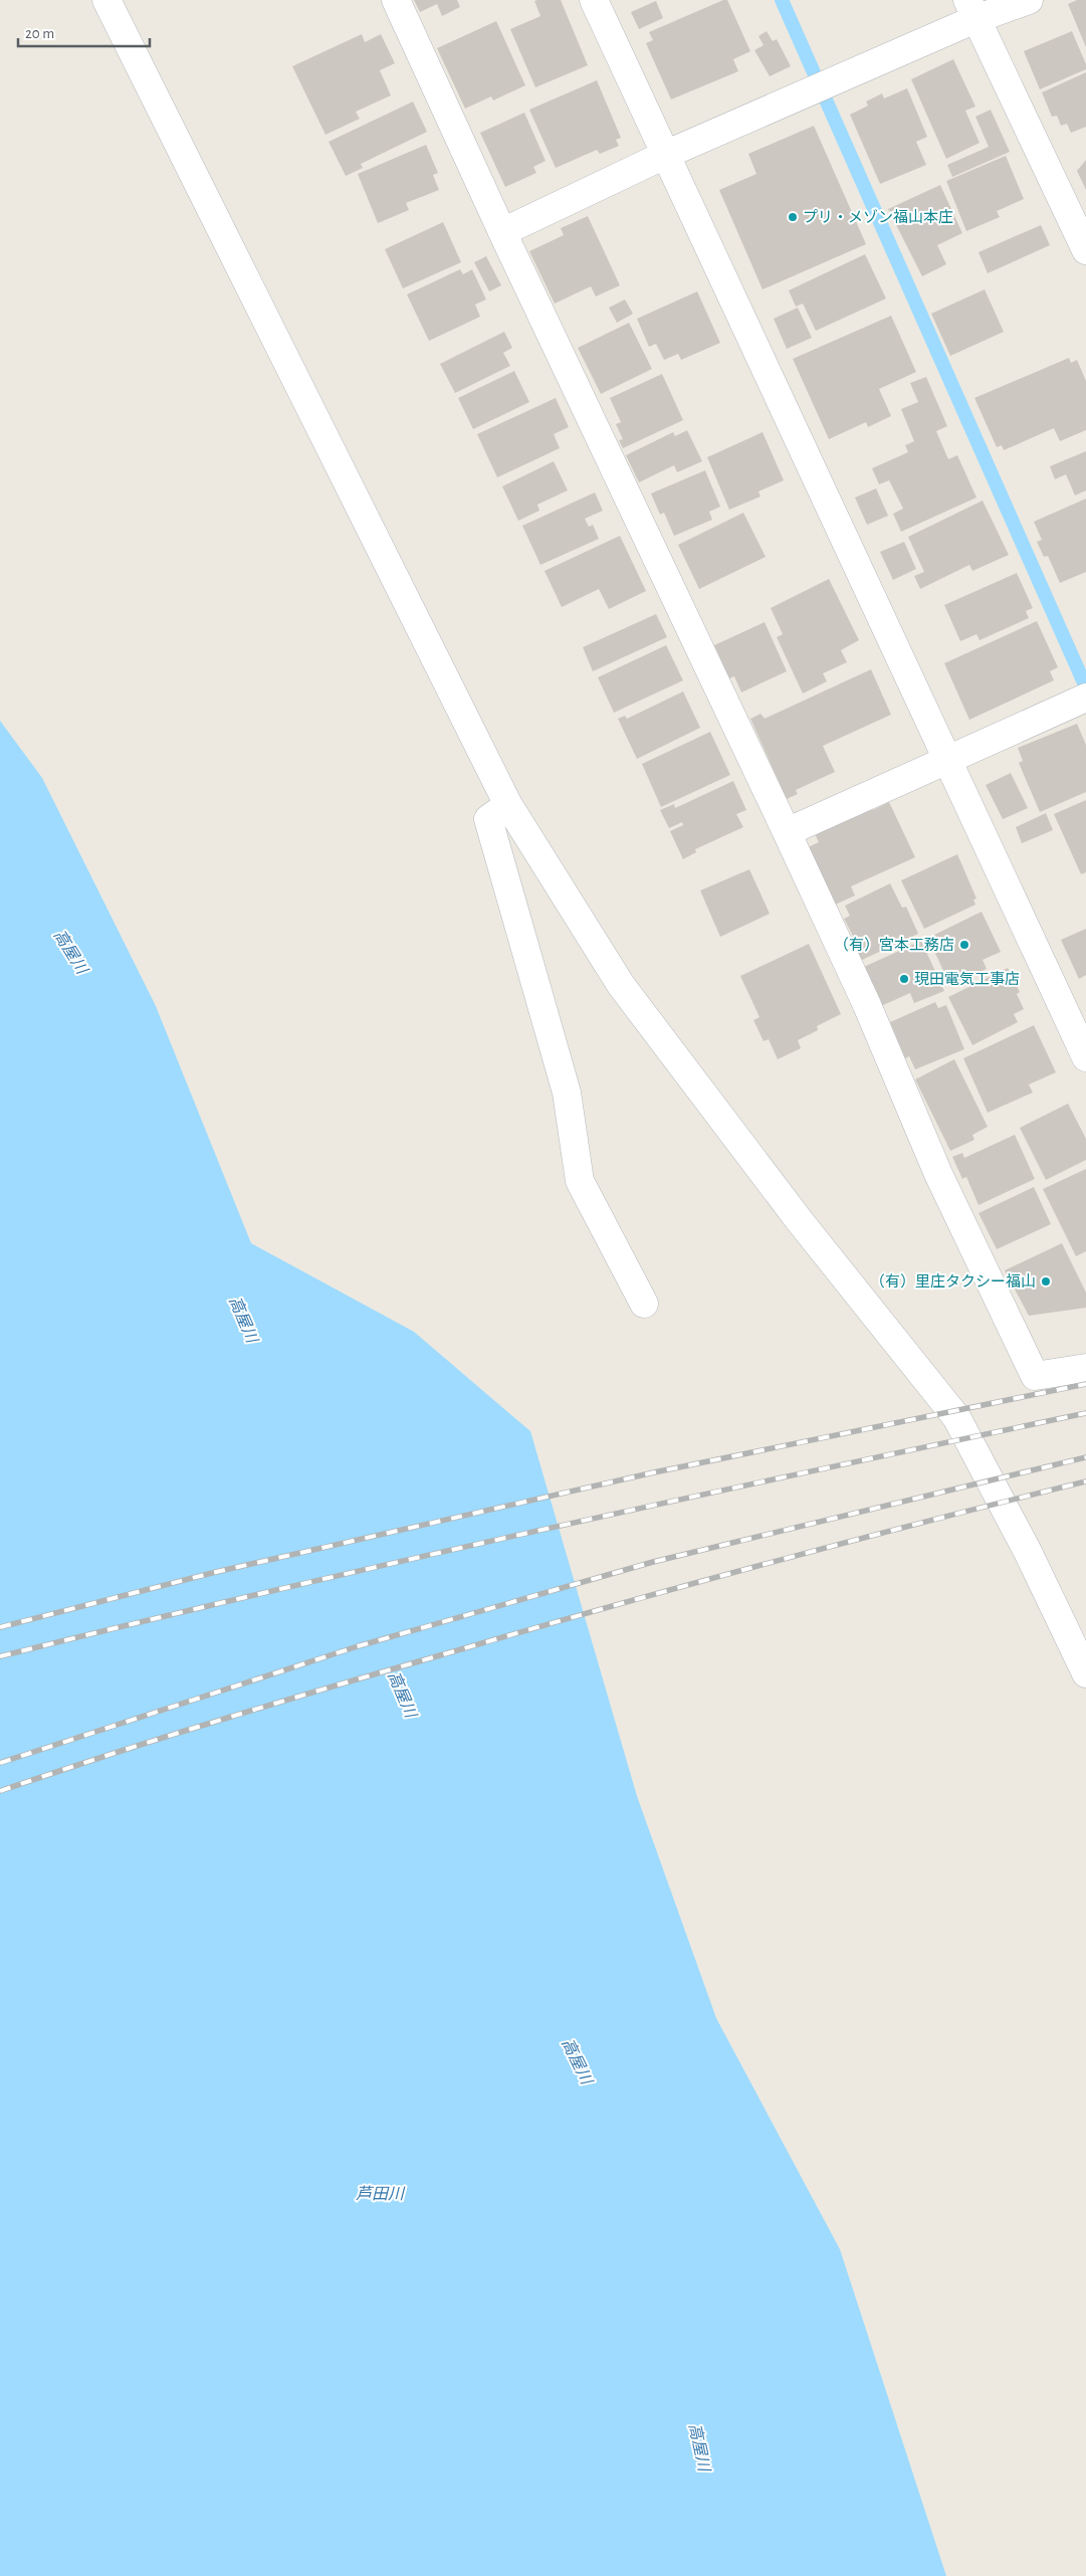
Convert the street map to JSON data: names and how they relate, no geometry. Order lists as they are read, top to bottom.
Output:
{
  "water": ["高屋川", "芦田川"],
  "places": [
    "プリ・メゾン福山本庄",
    "（有）宮本工務店",
    "現田電気工事店",
    "（有）里庄タクシー福山"
  ],
  "scale_bar": "20 m"
}
